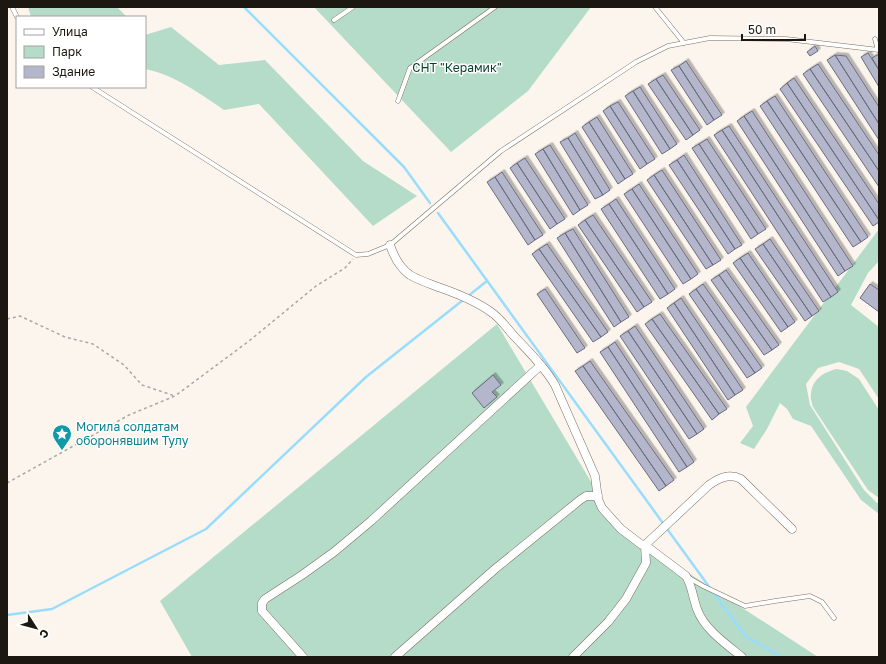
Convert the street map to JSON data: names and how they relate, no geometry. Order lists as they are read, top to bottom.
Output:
{
  "parks": ["СНТ \"Керамик\""],
  "places": {
    "place": ["Могила солдатам оборонявшим Тулу"]
  },
  "legend": ["Улица", "Парк", "Здание"],
  "scale_bar": "50 m",
  "north": "bottom right"
}
